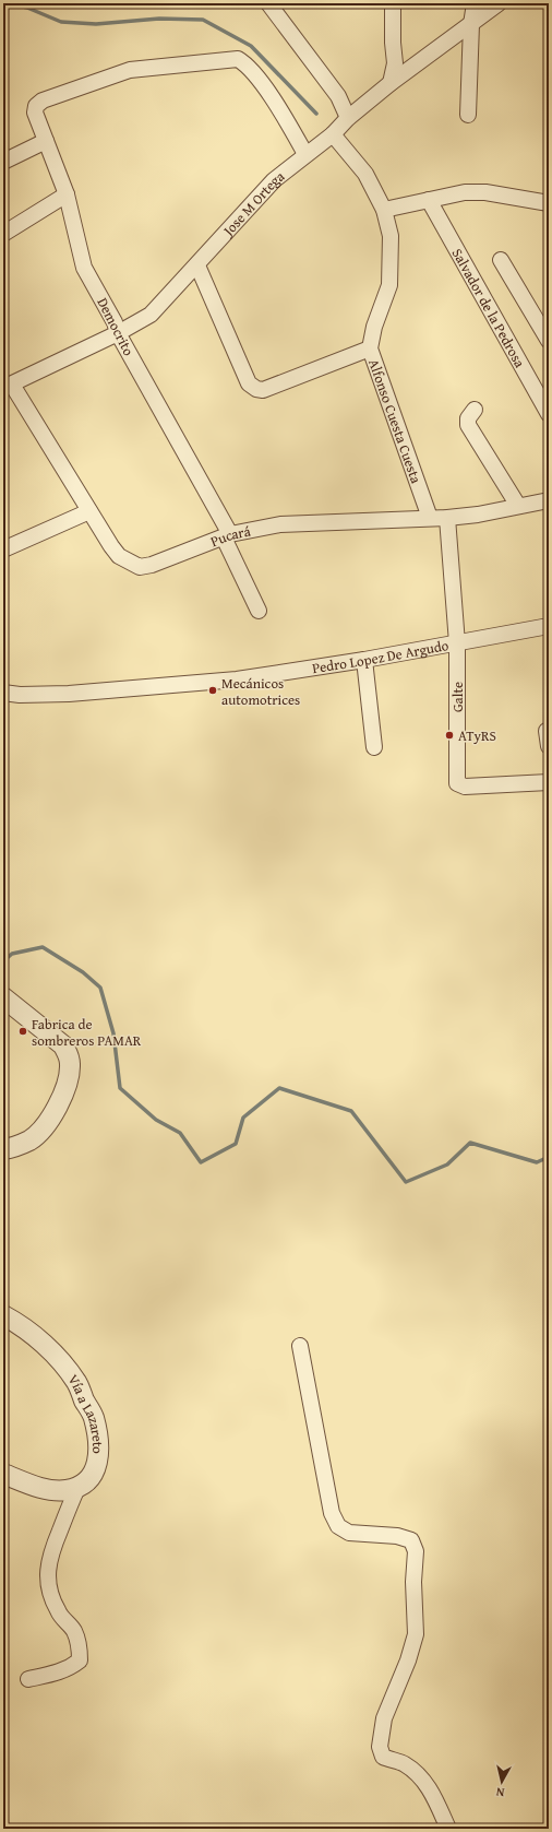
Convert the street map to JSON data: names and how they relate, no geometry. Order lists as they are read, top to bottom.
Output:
{
  "streets": {
    "street": [
      "Jose M Ortega",
      "Salvador de la Pedrosa",
      "Democrito",
      "Alfonso Cuesta Cuesta",
      "Pucará",
      "Pedro Lopez De Argudo",
      "Galte",
      "Vía a Lazareto"
    ]
  },
  "crossings": [
    ["Jose M Ortega", "Democrito"],
    ["Jose M Ortega", "Alfonso Cuesta Cuesta"],
    ["Jose M Ortega", "Pucará"],
    ["Democrito", "Pucará"],
    ["Alfonso Cuesta Cuesta", "Pucará"],
    ["Pucará", "Galte"],
    ["Pedro Lopez De Argudo", "Galte"]
  ],
  "places": ["Mecánicos automotrices", "ATyRS", "Fabrica de sombreros PAMAR"],
  "north": "bottom"
}
